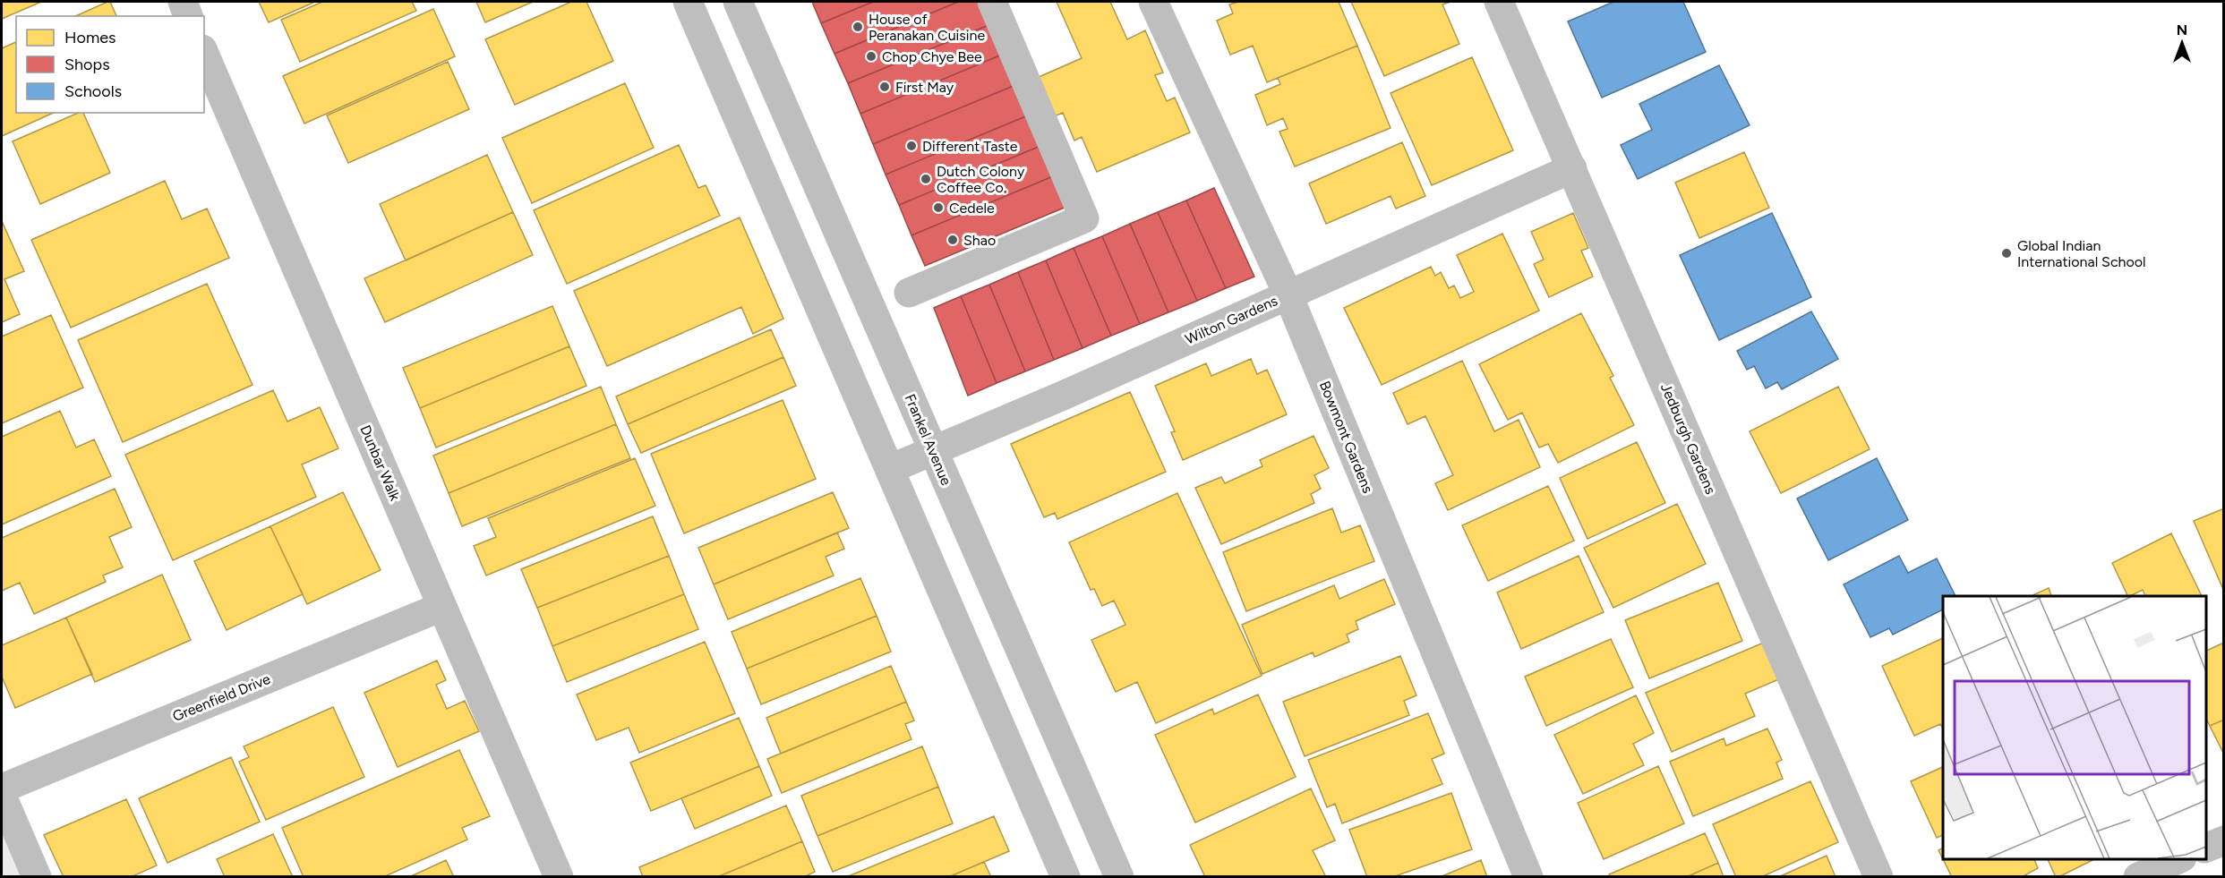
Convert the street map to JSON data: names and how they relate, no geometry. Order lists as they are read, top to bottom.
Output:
{
  "streets": {
    "street": [
      "Wilton Gardens",
      "Bowmont Gardens",
      "Jedburgh Gardens",
      "Frankel Avenue",
      "Dunbar Walk",
      "Greenfield Drive"
    ]
  },
  "crossings": [
    ["Wilton Gardens", "Bowmont Gardens"],
    ["Wilton Gardens", "Jedburgh Gardens"],
    ["Wilton Gardens", "Frankel Avenue"],
    ["Dunbar Walk", "Greenfield Drive"]
  ],
  "places": [
    "House of Peranakan Cuisine",
    "Chop Chye Bee",
    "First May",
    "Different Taste",
    "Dutch Colony Coffee Co.",
    "Cedele",
    "Shao",
    "Global Indian International School"
  ],
  "legend": ["Homes", "Shops", "Schools"],
  "north": "top"
}
